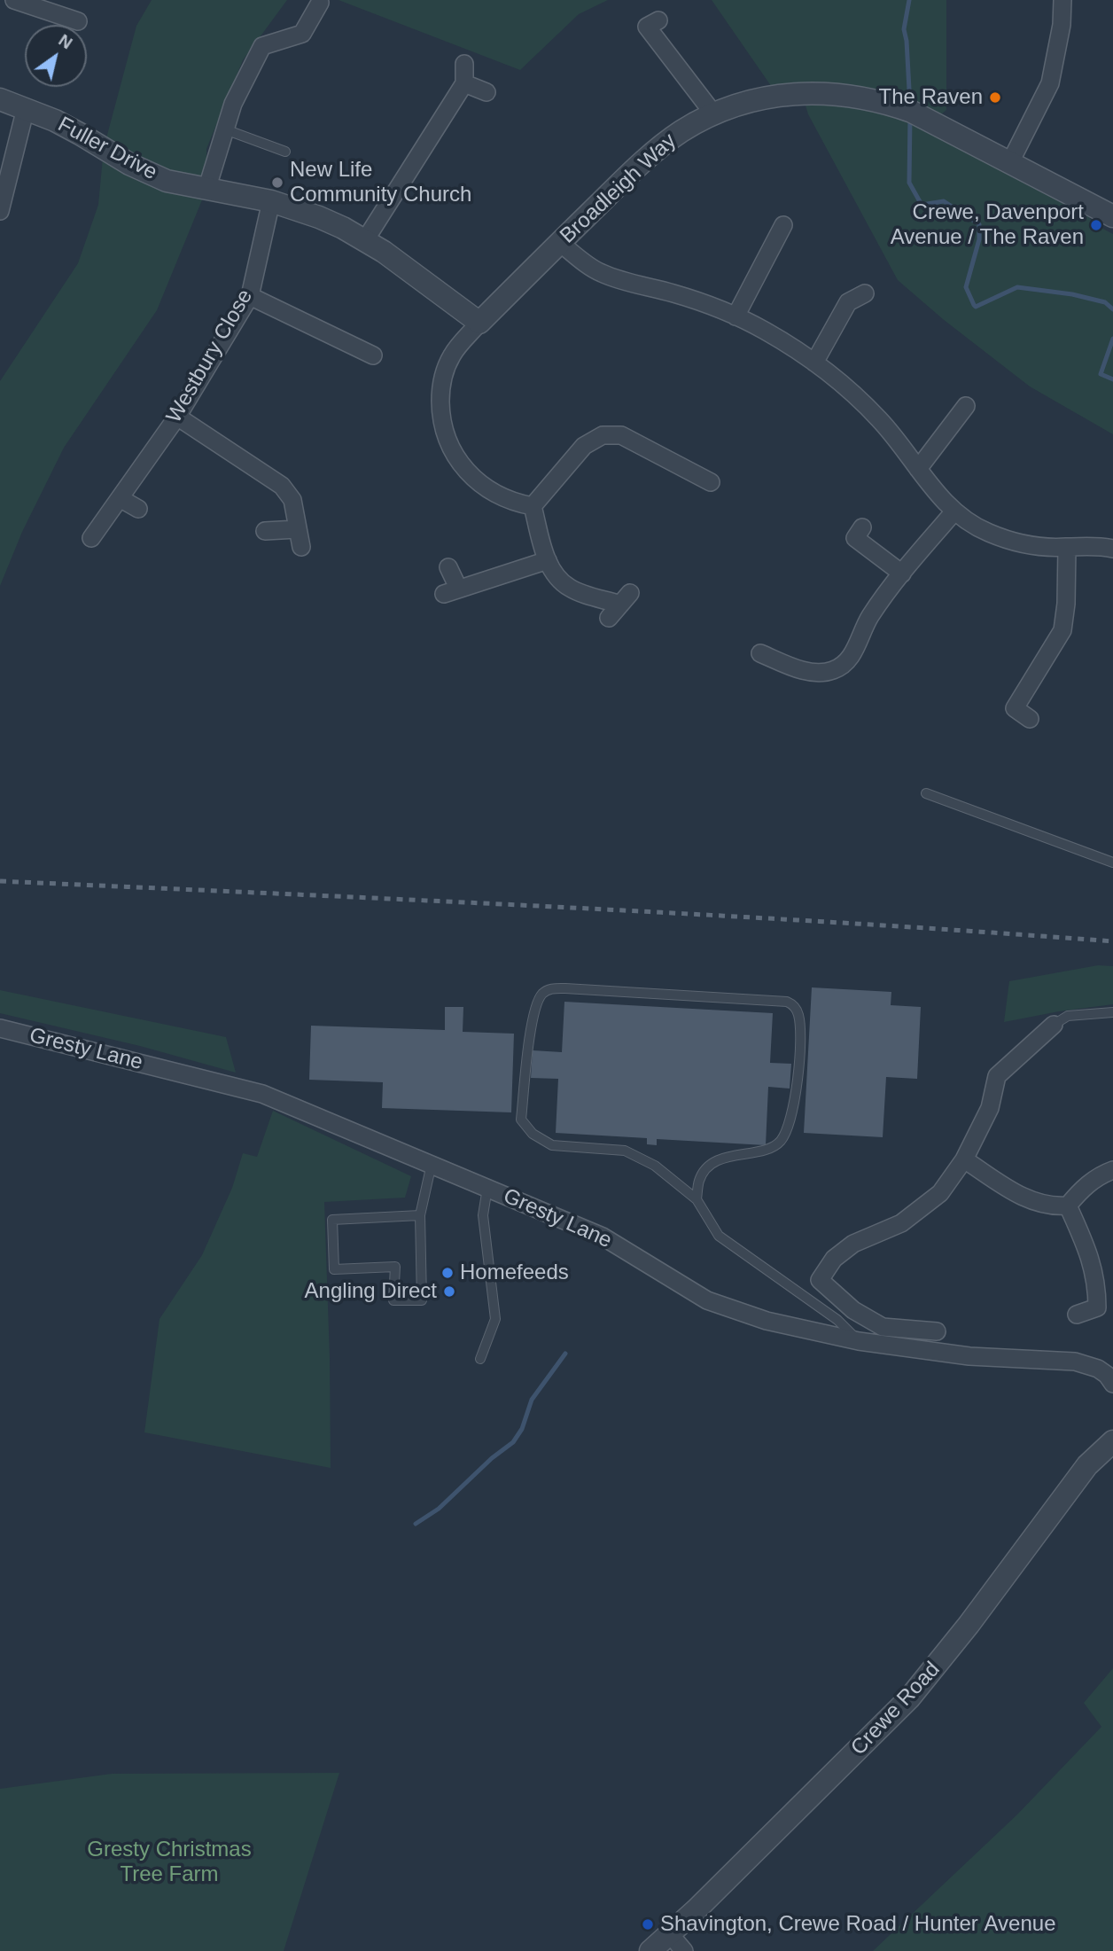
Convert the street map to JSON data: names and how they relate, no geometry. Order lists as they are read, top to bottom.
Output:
{
  "streets": {
    "street": [
      "Fuller Drive",
      "Broadleigh Way",
      "Westbury Close",
      "Gresty Lane",
      "Crewe Road"
    ]
  },
  "crossings": [
    ["Fuller Drive", "Broadleigh Way"],
    ["Fuller Drive", "Westbury Close"]
  ],
  "parks": ["Gresty Christmas Tree Farm"],
  "places": [
    "The Raven",
    "New Life Community Church",
    "Crewe, Davenport Avenue / The Raven",
    "Homefeeds",
    "Angling Direct",
    "Shavington, Crewe Road / Hunter Avenue"
  ],
  "north": "top right"
}
